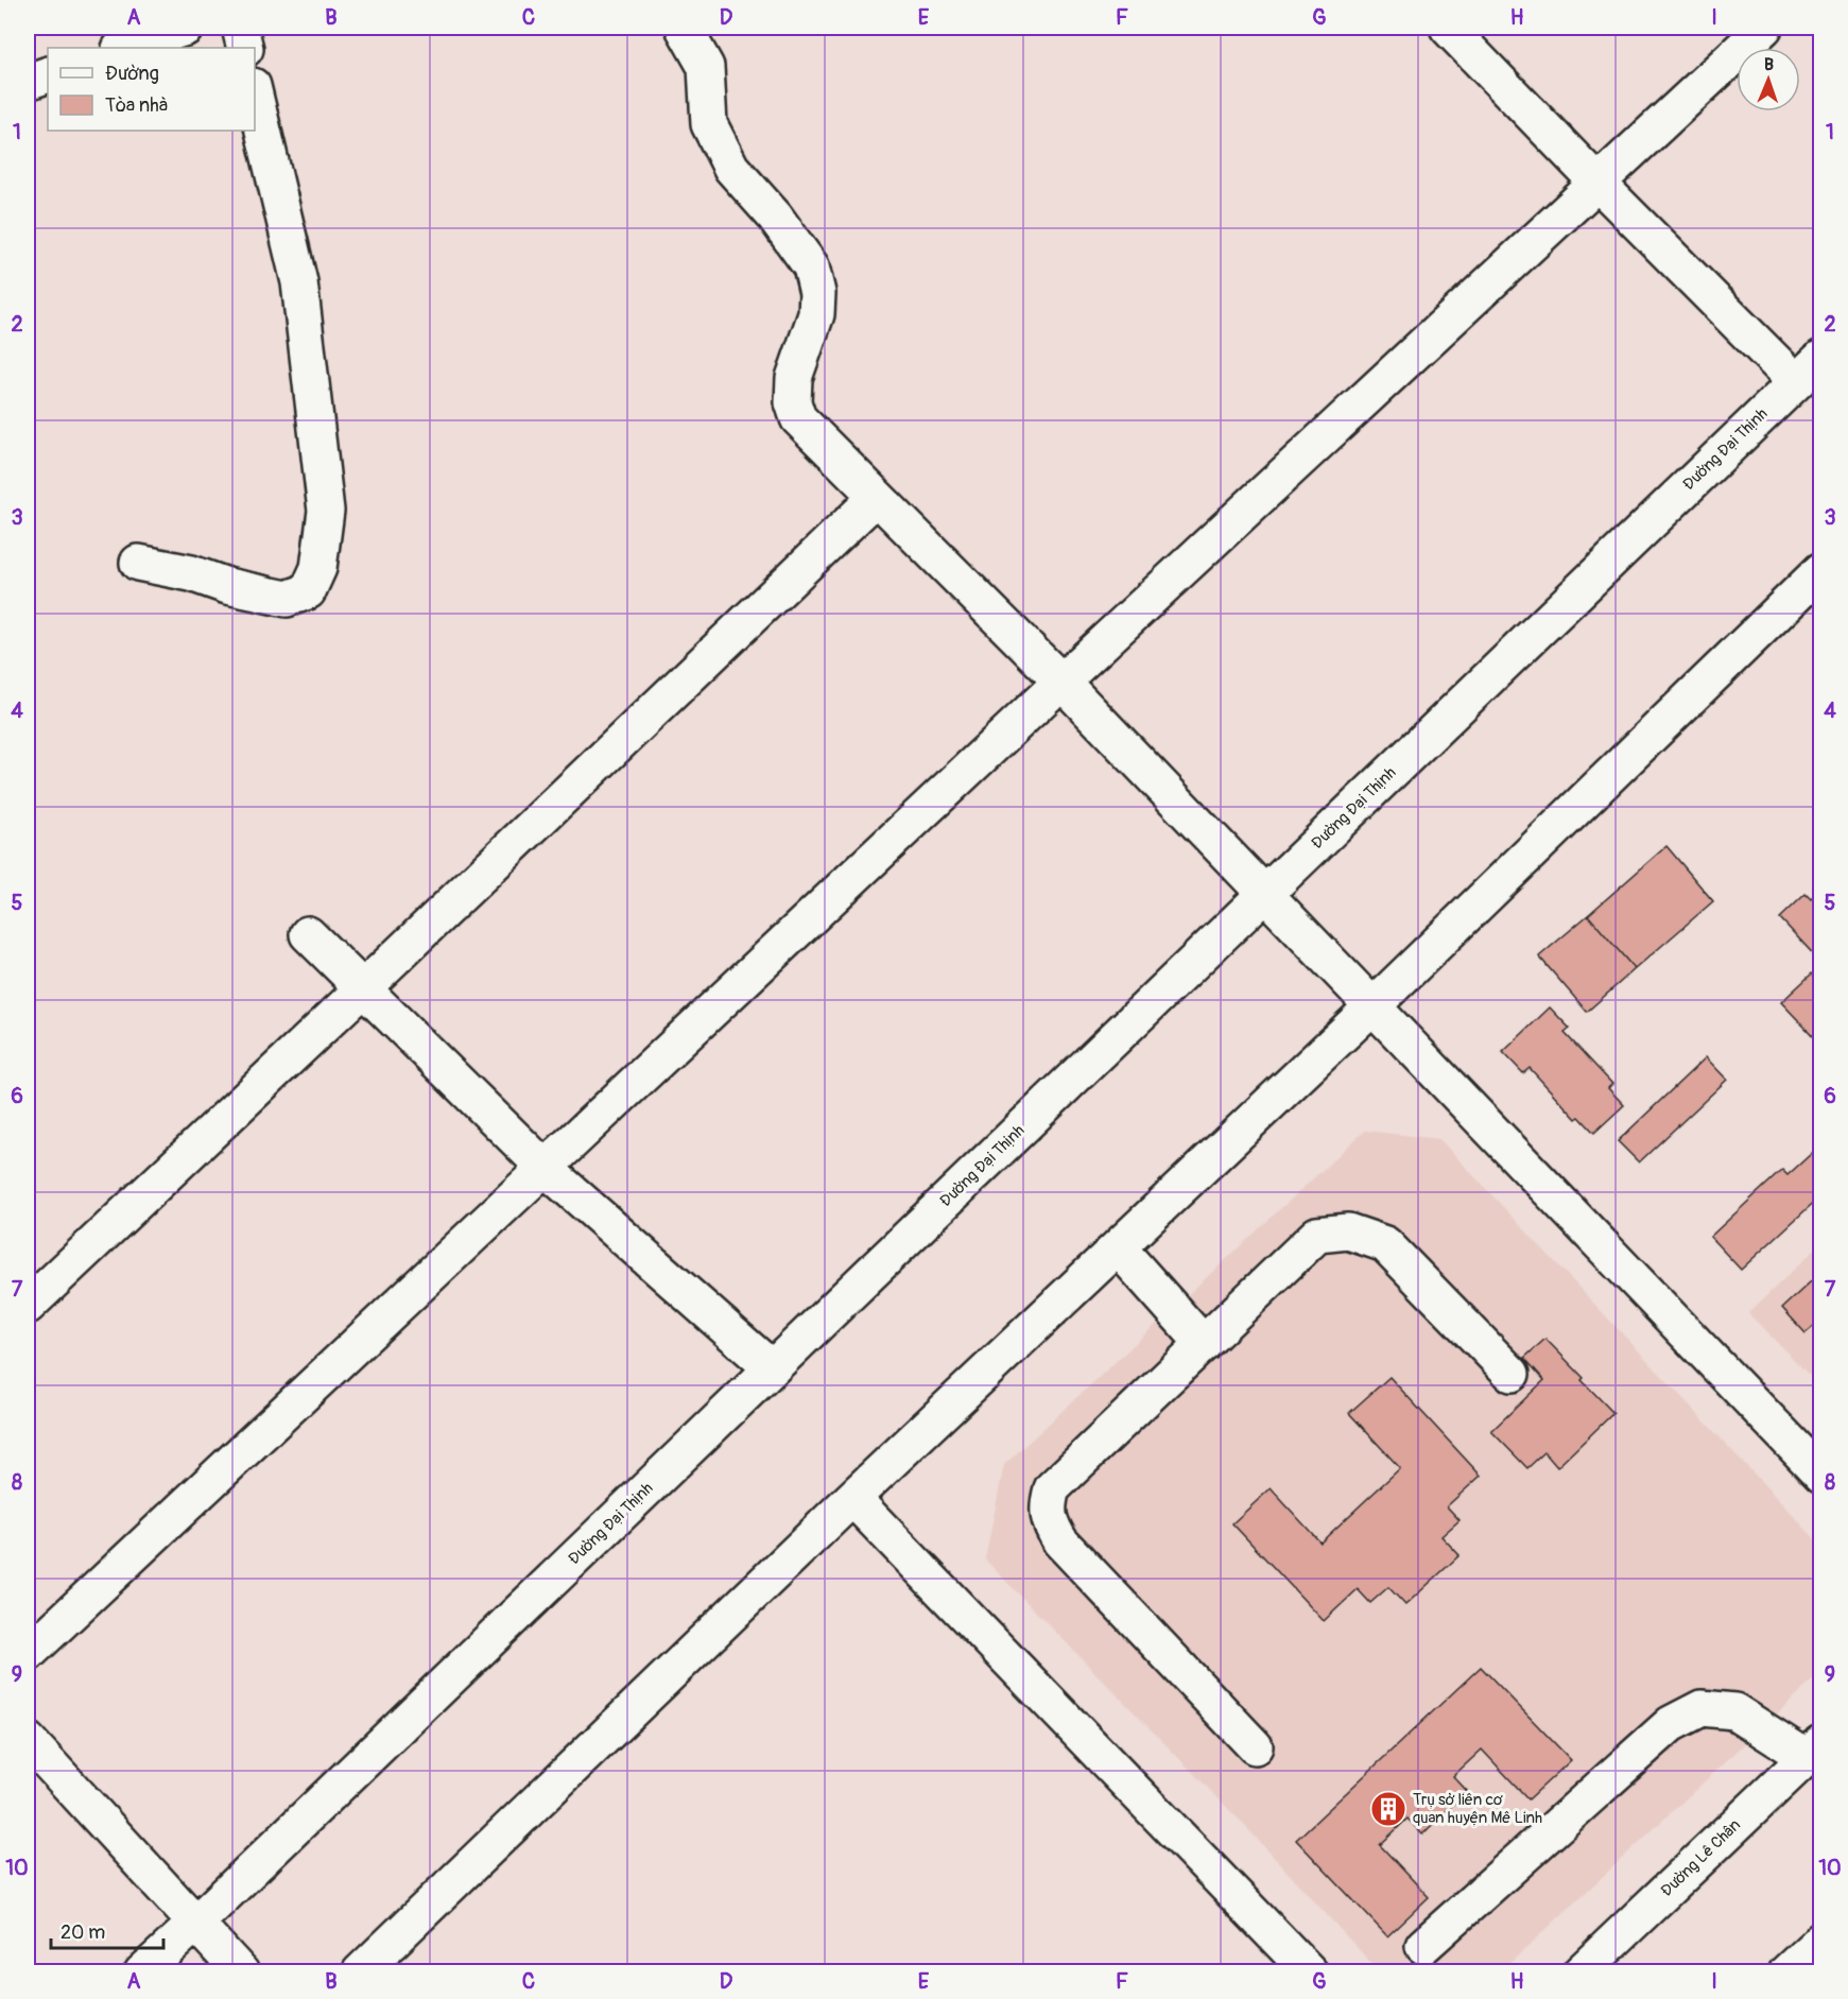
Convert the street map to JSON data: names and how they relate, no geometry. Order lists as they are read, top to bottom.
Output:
{
  "streets": {
    "street": ["Đường Đại Thịnh", "Đường Lê Chân"]
  },
  "places": {
    "building": ["Trụ sở liên cơ quan huyện Mê Linh"]
  },
  "legend": ["Đường", "Tòa nhà"],
  "scale_bar": "20 m",
  "north": "top",
  "grid": {
    "columns": [
      "A",
      "B",
      "C",
      "D",
      "E",
      "F",
      "G",
      "H",
      "I"
    ],
    "rows": [
      "1",
      "2",
      "3",
      "4",
      "5",
      "6",
      "7",
      "8",
      "9",
      "10"
    ]
  }
}
